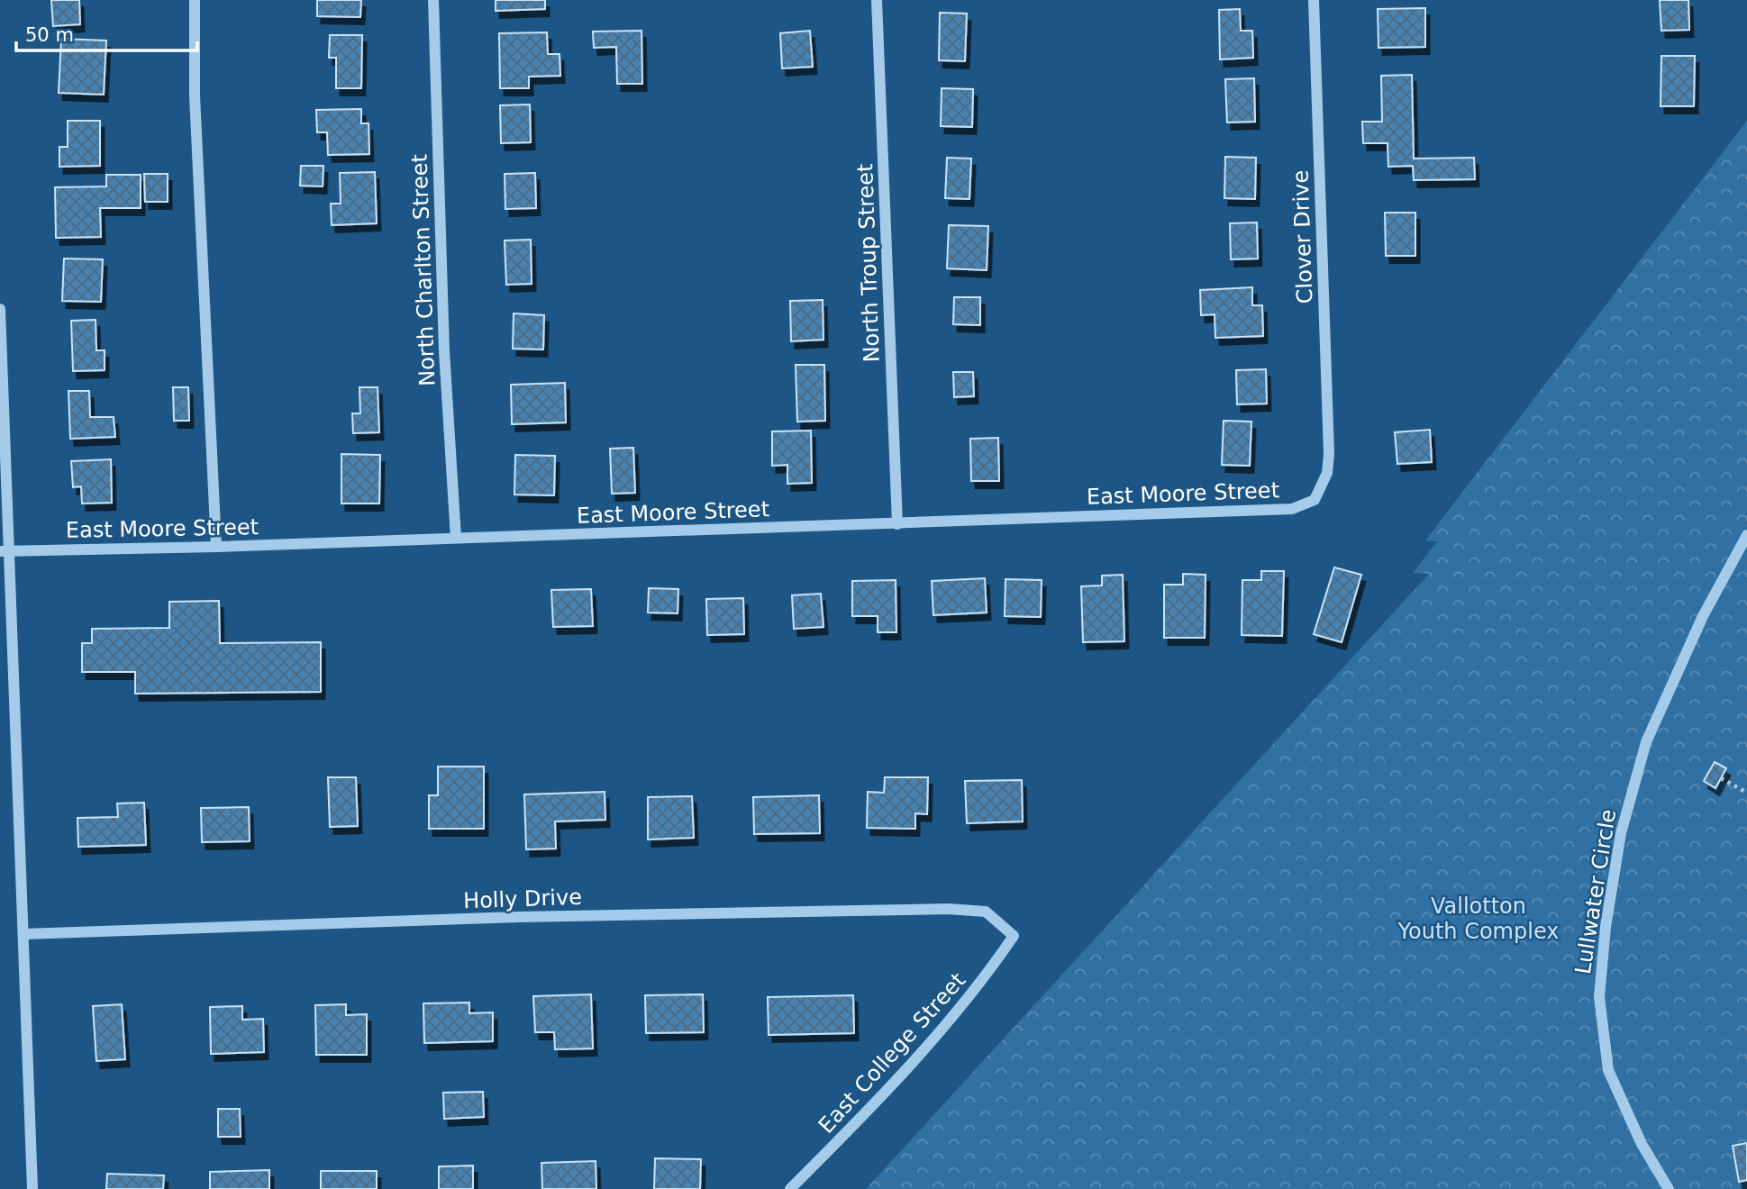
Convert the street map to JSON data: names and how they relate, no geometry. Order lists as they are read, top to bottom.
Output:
{
  "streets": {
    "street": [
      "Clover Drive",
      "North Troup Street",
      "North Charlton Street",
      "East Moore Street",
      "Lullwater Circle",
      "Holly Drive",
      "East College Street"
    ]
  },
  "crossings": [
    ["Clover Drive", "East Moore Street"],
    ["North Troup Street", "East Moore Street"],
    ["North Charlton Street", "East Moore Street"],
    ["Holly Drive", "East College Street"]
  ],
  "parks": ["Vallotton Youth Complex"],
  "scale_bar": "50 m"
}
